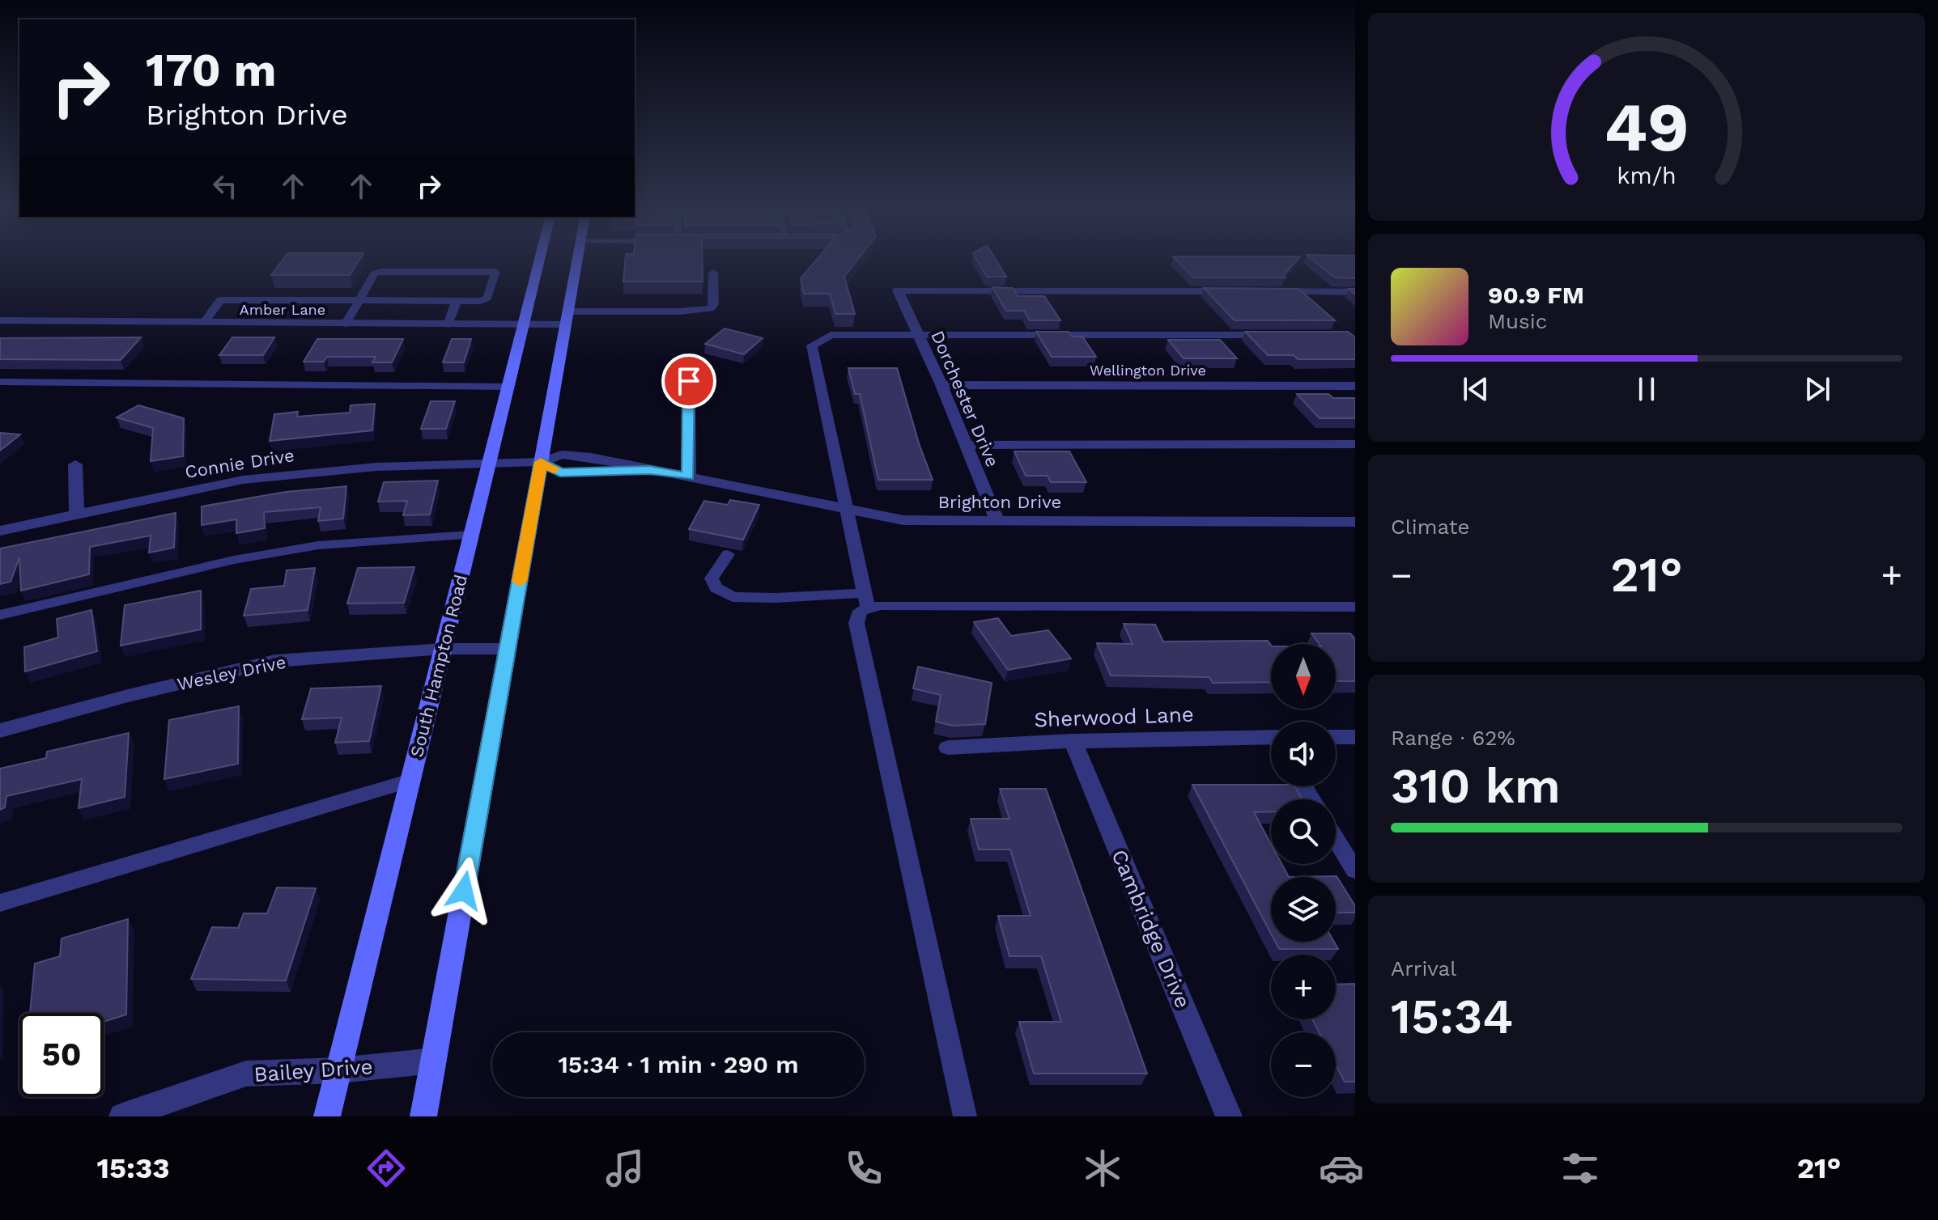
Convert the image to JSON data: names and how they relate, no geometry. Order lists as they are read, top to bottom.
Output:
{
  "streets": {
    "main road": ["South Hampton Road"],
    "street": [
      "Amber Lane",
      "Wellington Drive",
      "Dorchester Drive",
      "Connie Drive",
      "Brighton Drive",
      "Wesley Drive",
      "Sherwood Lane",
      "Cambridge Drive",
      "Bailey Drive"
    ]
  },
  "crossings": [
    ["Amber Lane", "South Hampton Road"],
    ["Wellington Drive", "Dorchester Drive"],
    ["Dorchester Drive", "Brighton Drive"],
    ["Connie Drive", "Brighton Drive"],
    ["Connie Drive", "South Hampton Road"],
    ["South Hampton Road", "Wesley Drive"],
    ["South Hampton Road", "Bailey Drive"],
    ["Sherwood Lane", "Cambridge Drive"]
  ],
  "north": "bottom",
  "page": {
    "turn": ["170 m", "Brighton Drive"],
    "song": ["90.9 FM", "Music"],
    "tile": [
      "Climate",
      ["Range · 62%", "310 km"],
      ["Arrival", "15:34"]
    ],
    "heat": ["−", "21°", "+"],
    "map_buttons": ["+", "−"],
    "limit": "50",
    "trip": "15:34 · 1 min · 290 m",
    "tabs": ["15:33", "21°"],
    "gauge": ["49", "km/h"]
  }
}
